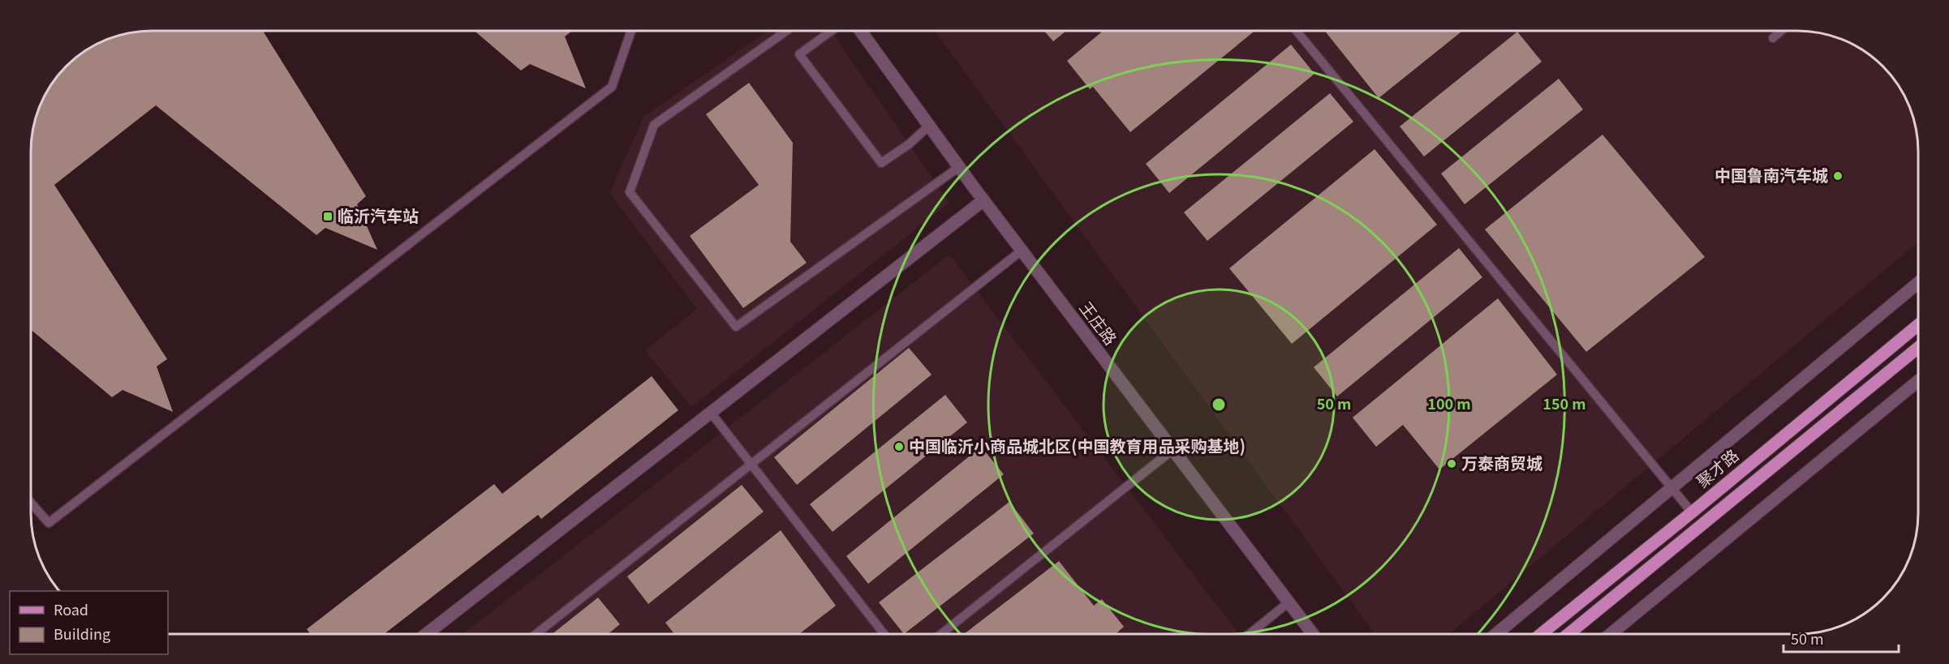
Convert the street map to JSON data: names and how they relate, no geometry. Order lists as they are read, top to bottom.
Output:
{
  "streets": {
    "main road": ["聚才路"],
    "street": ["王庄路"]
  },
  "places": {
    "other": ["中国鲁南汽车城", "中国临沂小商品城北区(中国教育用品采购基地)", "万泰商贸城"],
    "transit": ["临沂汽车站"]
  },
  "legend": ["Road", "Building"],
  "scale_bar": "50 m",
  "rings": ["50 m", "100 m", "150 m"]
}
